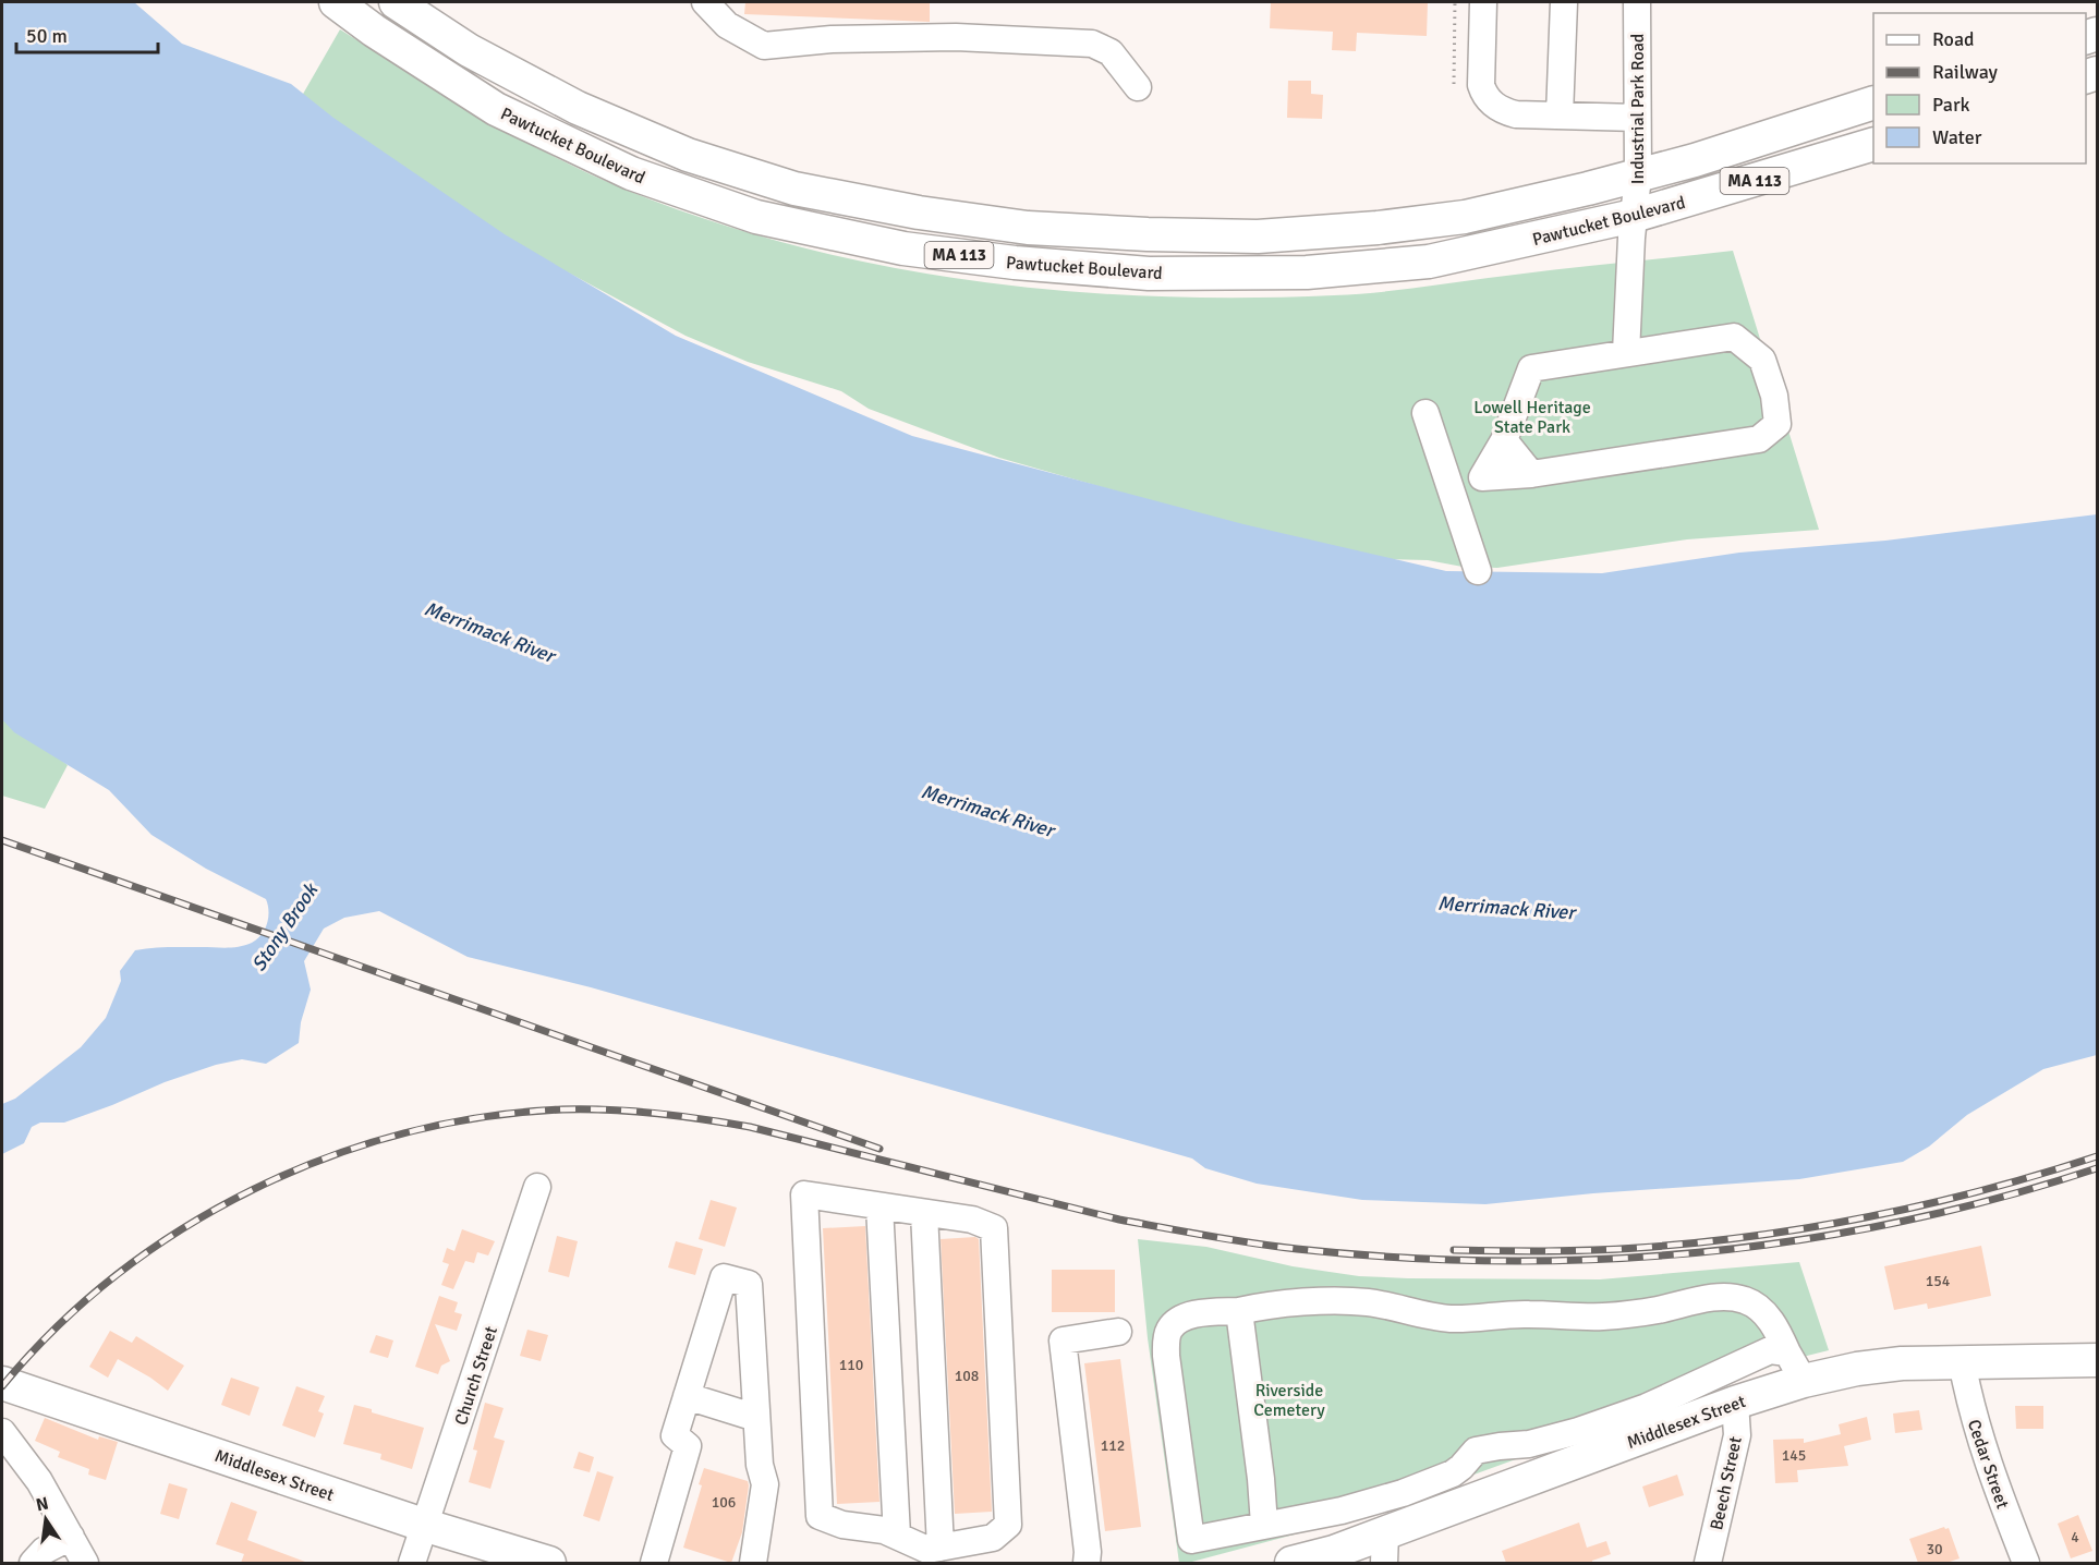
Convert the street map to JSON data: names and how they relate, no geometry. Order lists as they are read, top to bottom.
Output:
{
  "streets": {
    "main road": ["Pawtucket Boulevard", "MA 113", "Middlesex Street"],
    "street": [
      "Industrial Park Road",
      "Church Street",
      "Cedar Street",
      "Beech Street"
    ]
  },
  "crossings": [
    ["Industrial Park Road", "Pawtucket Boulevard"],
    ["Church Street", "Middlesex Street"],
    ["Middlesex Street", "Cedar Street"],
    ["Middlesex Street", "Beech Street"]
  ],
  "water": ["Merrimack River", "Stony Brook"],
  "parks": ["Lowell Heritage State Park", "Riverside Cemetery"],
  "house_numbers": [
    "154",
    "110",
    "108",
    "112",
    "145",
    "106",
    "4",
    "30"
  ],
  "legend": [
    "Road",
    "Railway",
    "Park",
    "Water"
  ],
  "scale_bar": "50 m",
  "north": "top"
}
